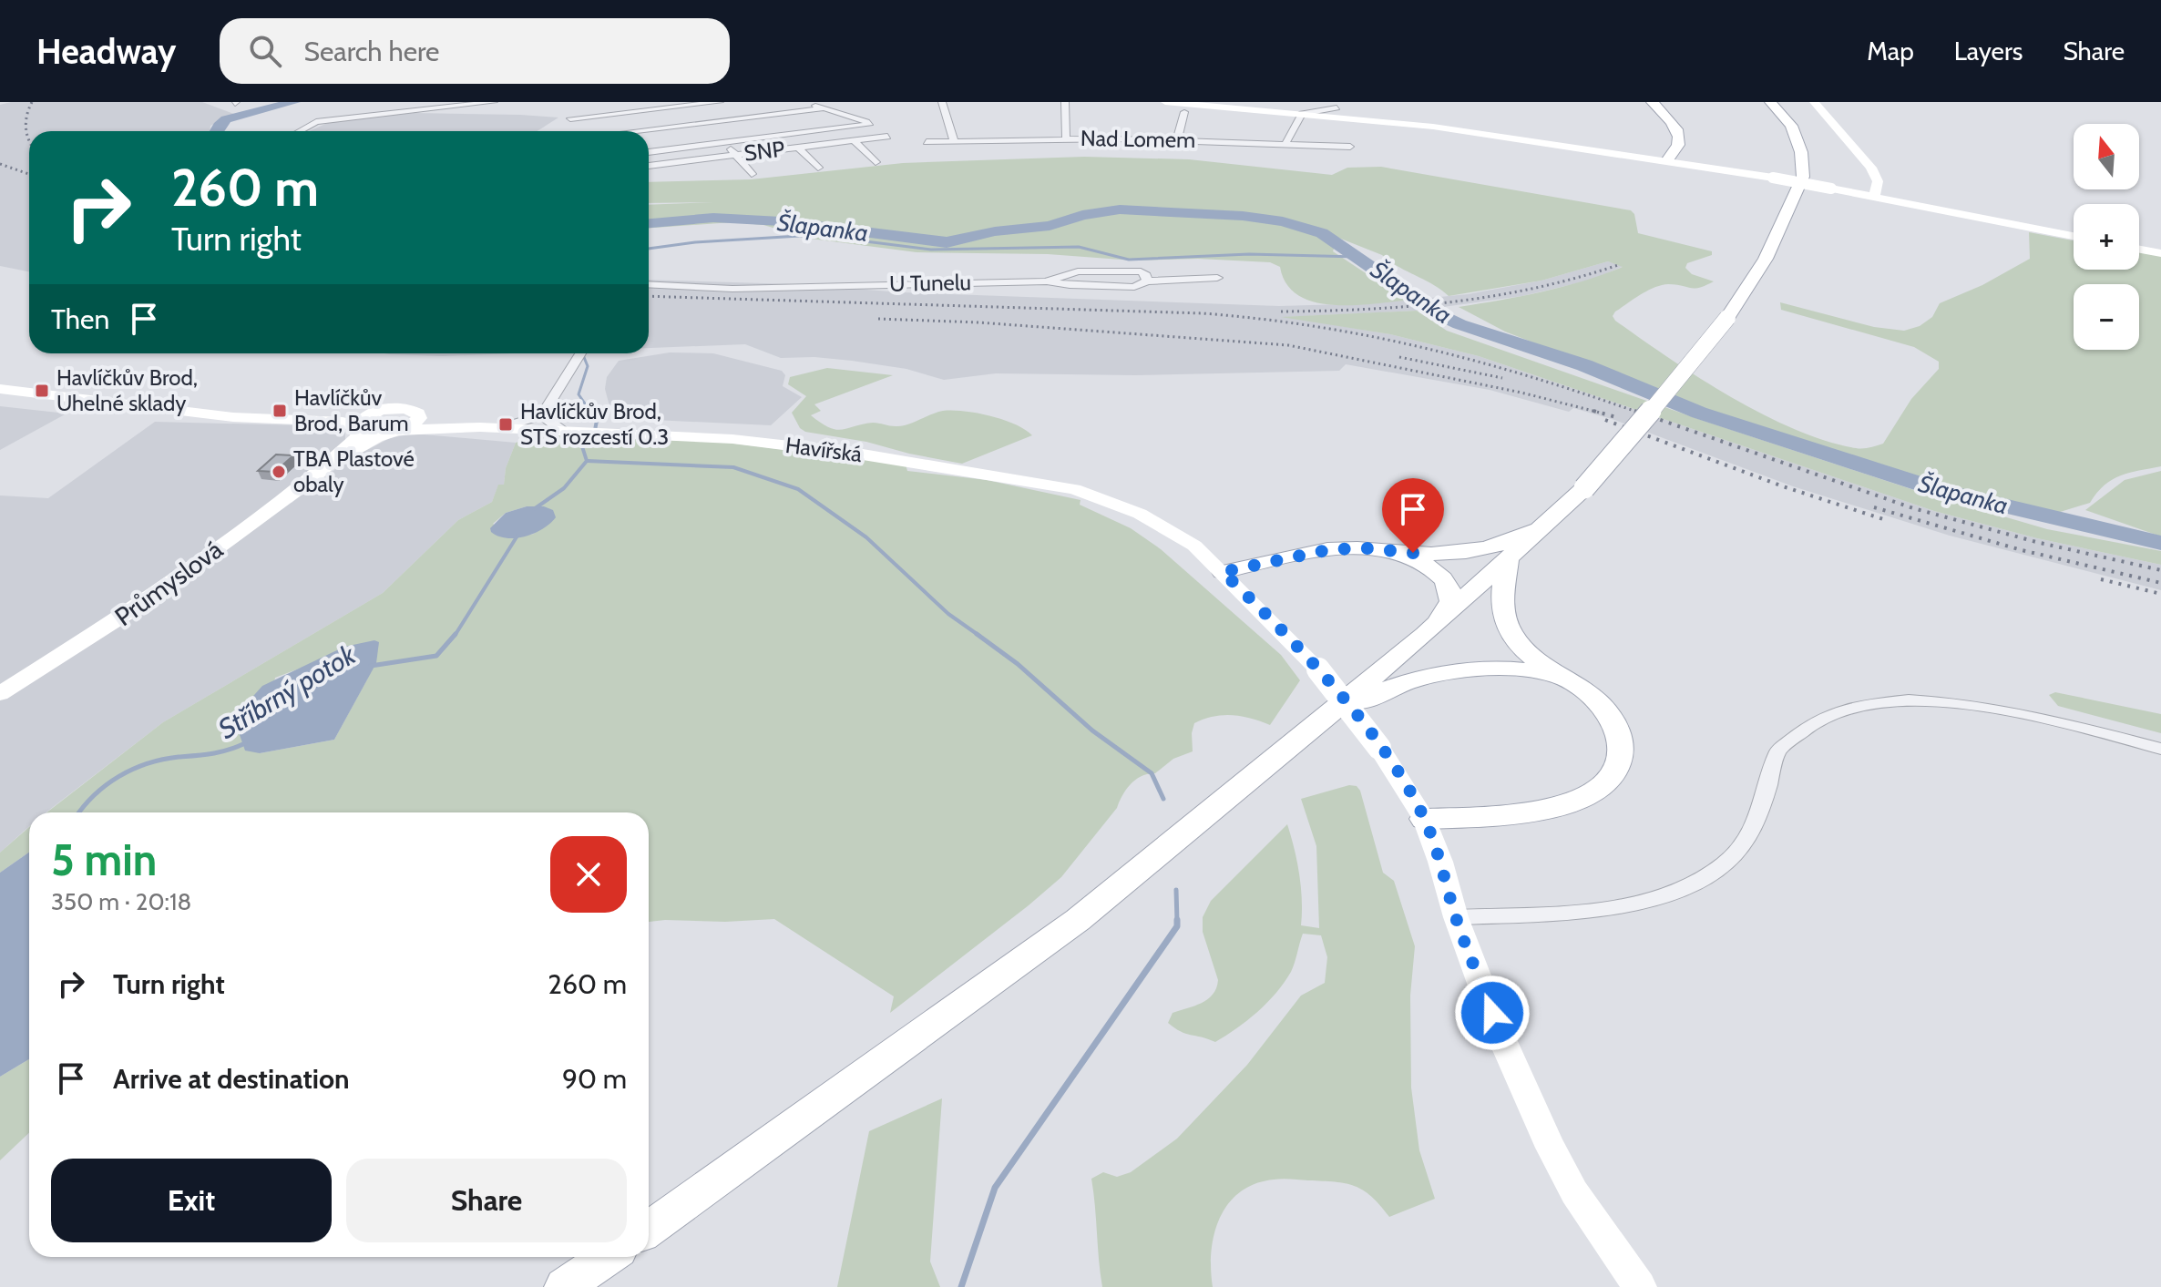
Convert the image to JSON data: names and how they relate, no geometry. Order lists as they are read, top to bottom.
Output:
{
  "streets": {
    "street": [
      "Nad Lomem",
      "SNP",
      "U Tunelu",
      "Havířská",
      "Průmyslová"
    ]
  },
  "crossings": [
    ["Havířská", "Průmyslová"]
  ],
  "water": ["Šlapanka", "Stříbrný potok"],
  "places": {
    "transit": ["Havlíčkův Brod, Uhelné sklady", "Havlíčkův Brod, Barum", "Havlíčkův Brod, STS rozcestí 0.3"],
    "other": ["TBA Plastové obaly"]
  },
  "north": "top",
  "page": {
    "header": "Headway",
    "search": "Search here",
    "nav": ["Map", "Layers", "Share"],
    "map_buttons": ["+", "−"],
    "turn": ["260 m", "Turn right"],
    "then": "Then",
    "heading": ["5 min", "350 m · 20:18"],
    "list": [
      {
        "name": "Turn right",
        "value": "260 m"
      },
      {
        "name": "Arrive at destination",
        "value": "90 m"
      }
    ],
    "buttons": ["Exit", "Share"]
  }
}
